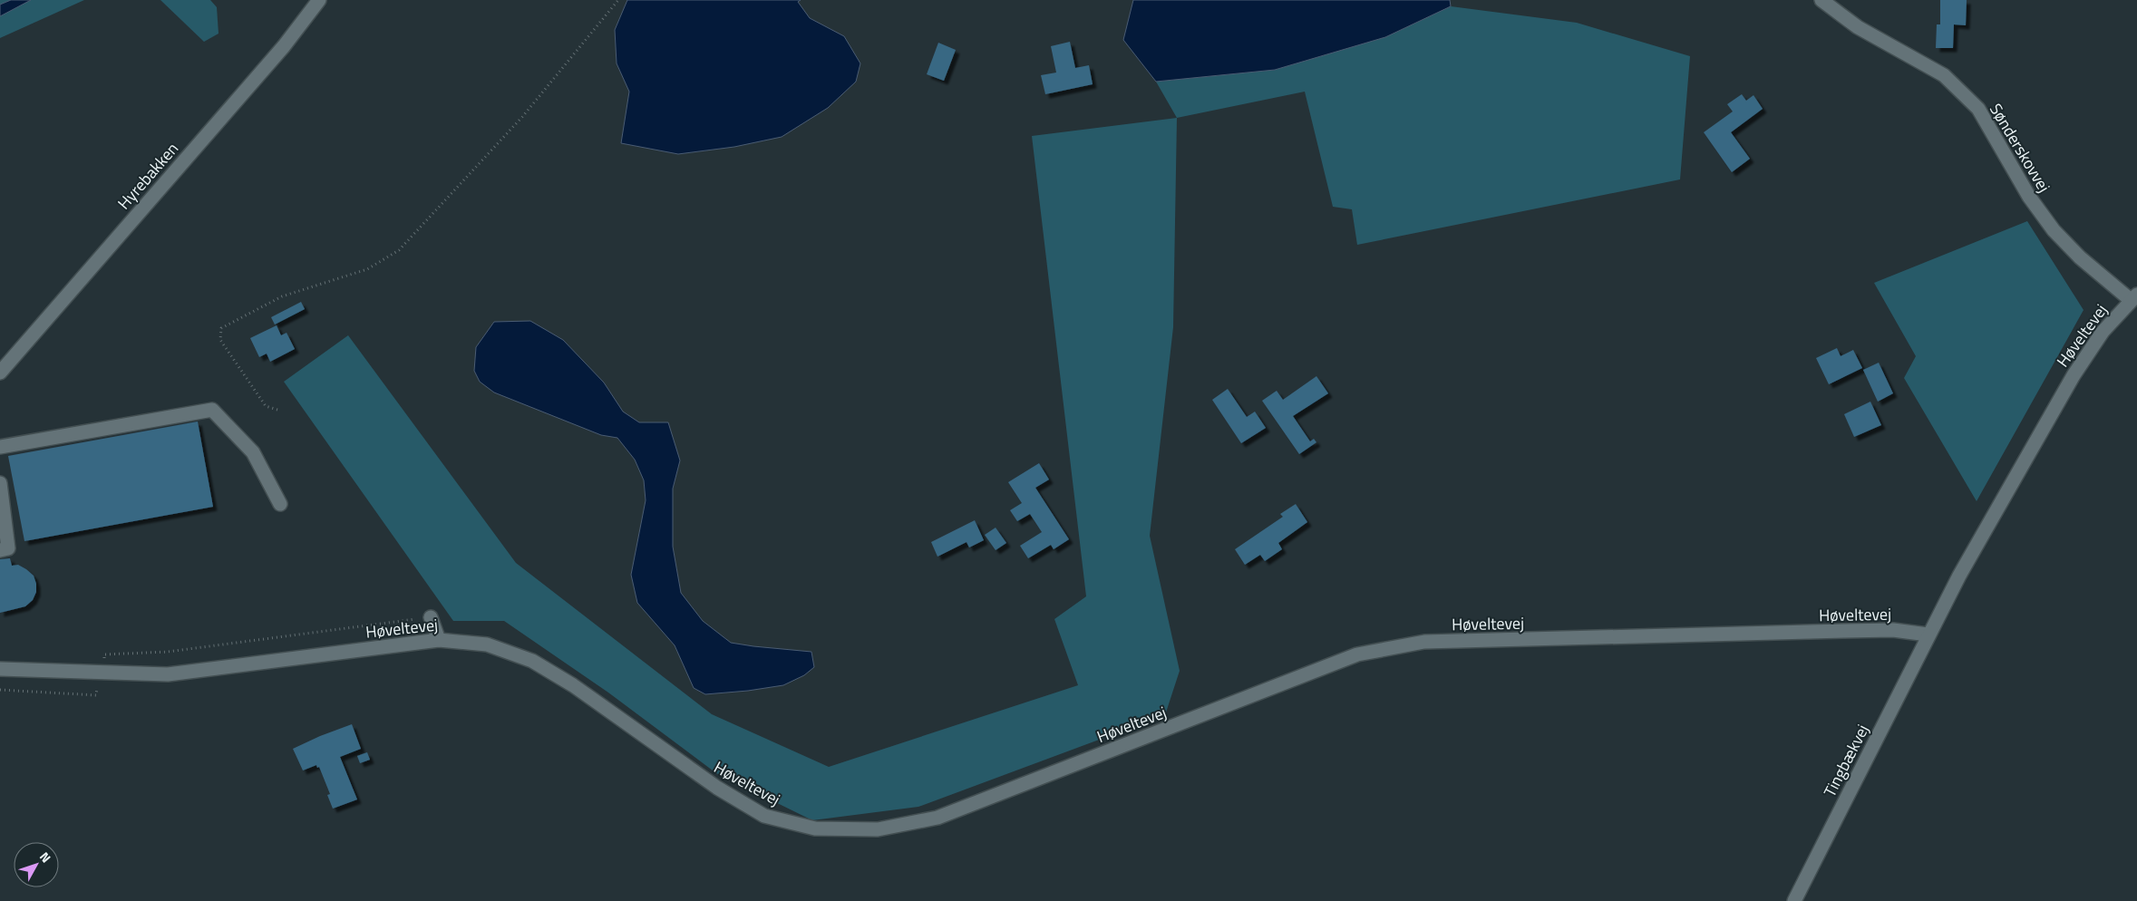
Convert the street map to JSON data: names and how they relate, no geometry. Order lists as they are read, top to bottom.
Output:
{
  "streets": {
    "street": [
      "Sønderskovvej",
      "Hyrebakken",
      "Høveltevej",
      "Tingbækvej"
    ]
  },
  "crossings": [
    ["Sønderskovvej", "Høveltevej"],
    ["Høveltevej", "Tingbækvej"]
  ],
  "north": "top right"
}
